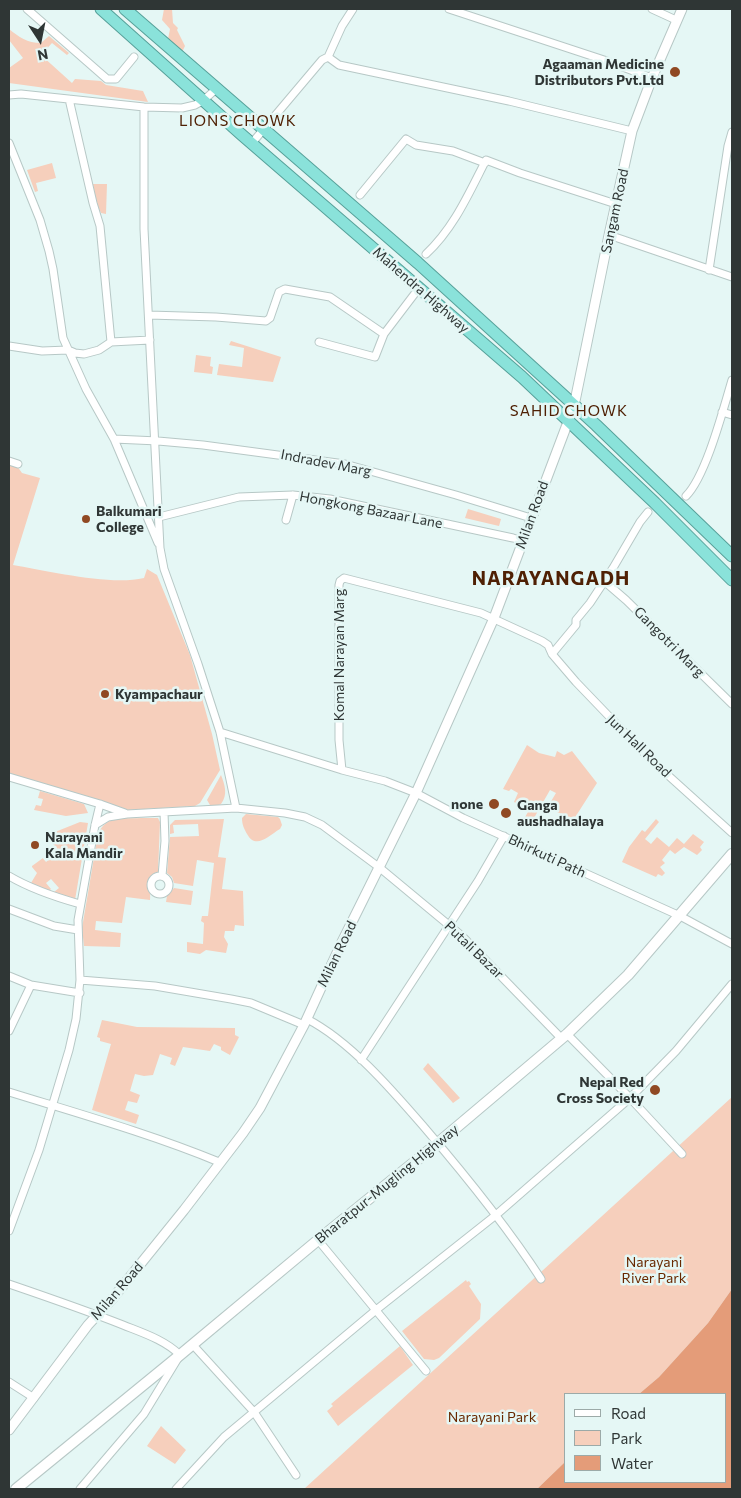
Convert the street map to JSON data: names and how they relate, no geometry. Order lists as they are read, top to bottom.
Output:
{
  "streets": {
    "highway": ["Mahendra Highway"],
    "main road": ["Bharatpur-Mugling Highway"],
    "street": [
      "Sangam Road",
      "Indradev Marg",
      "Hongkong Bazaar Lane",
      "Milan Road",
      "Gangotri Marg",
      "Komal Narayan Marg",
      "Jun Hall Road",
      "Bhirkuti Path",
      "Putali Bazar"
    ]
  },
  "crossings": [
    ["Sangam Road", "Mahendra Highway"],
    ["Sangam Road", "Milan Road"],
    ["Mahendra Highway", "Milan Road"],
    ["Indradev Marg", "Milan Road"],
    ["Hongkong Bazaar Lane", "Milan Road"],
    ["Milan Road", "Komal Narayan Marg"],
    ["Milan Road", "Jun Hall Road"],
    ["Milan Road", "Bhirkuti Path"],
    ["Milan Road", "Putali Bazar"],
    ["Komal Narayan Marg", "Jun Hall Road"],
    ["Komal Narayan Marg", "Bhirkuti Path"],
    ["Bhirkuti Path", "Bharatpur-Mugling Highway"],
    ["Putali Bazar", "Bharatpur-Mugling Highway"]
  ],
  "districts": ["LIONS CHOWK", "SAHID CHOWK", "NARAYANGADH"],
  "parks": ["Narayani River Park", "Narayani Park"],
  "places": [
    "Agaaman Medicine Distributors Pvt.Ltd",
    "Balkumari College",
    "Kyampachaur",
    "none",
    "Ganga aushadhalaya",
    "Narayani Kala Mandir",
    "Nepal Red Cross Society"
  ],
  "legend": ["Road", "Park", "Water"],
  "north": "bottom"
}
